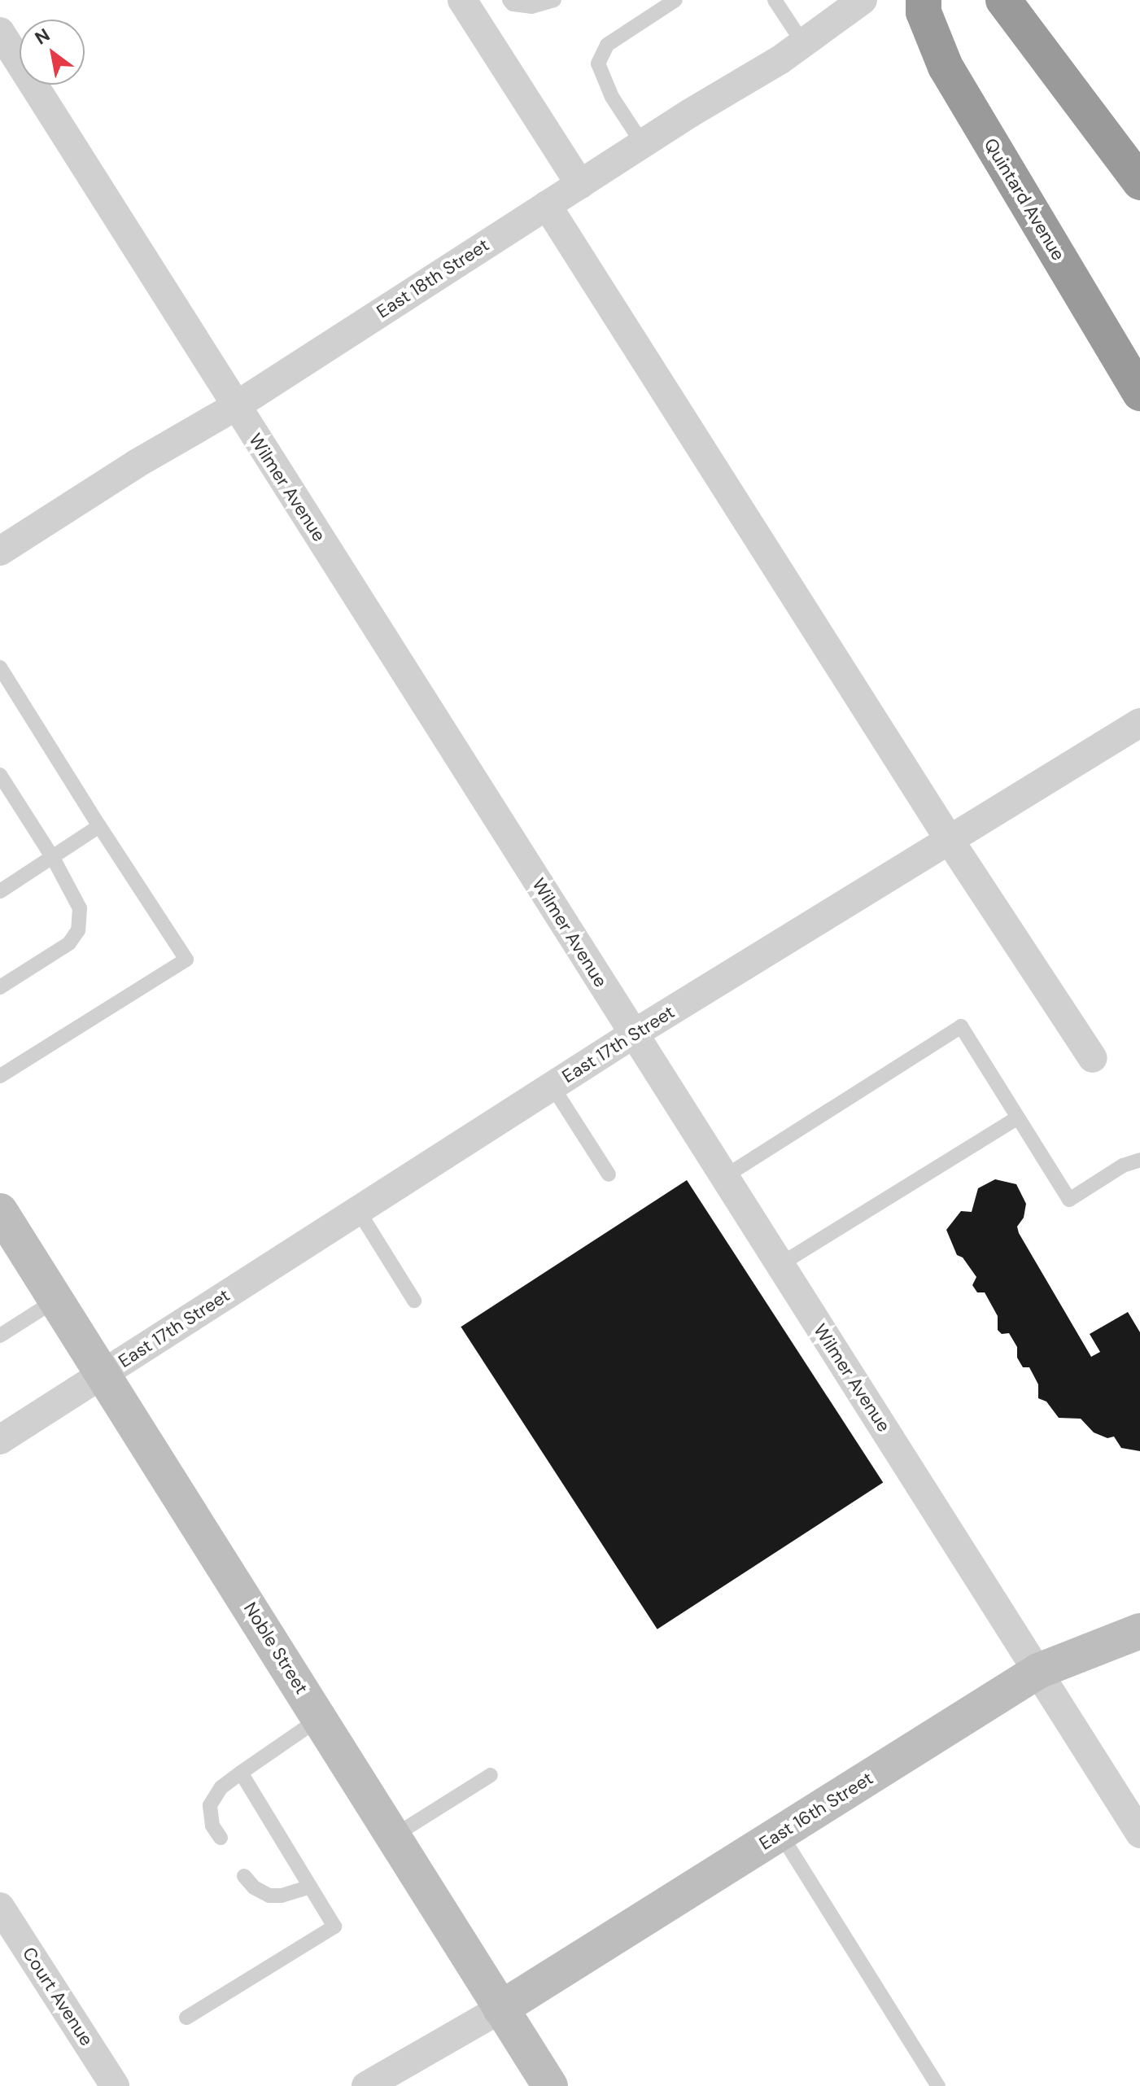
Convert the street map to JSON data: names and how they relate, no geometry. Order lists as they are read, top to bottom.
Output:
{
  "streets": {
    "highway": ["Quintard Avenue"],
    "main road": ["Noble Street", "East 16th Street"],
    "street": [
      "East 18th Street",
      "Wilmer Avenue",
      "East 17th Street",
      "Court Avenue"
    ]
  },
  "crossings": [
    ["East 18th Street", "Wilmer Avenue"],
    ["Wilmer Avenue", "East 17th Street"],
    ["Wilmer Avenue", "East 16th Street"],
    ["East 17th Street", "Noble Street"],
    ["Noble Street", "East 16th Street"]
  ],
  "north": "top left"
}
